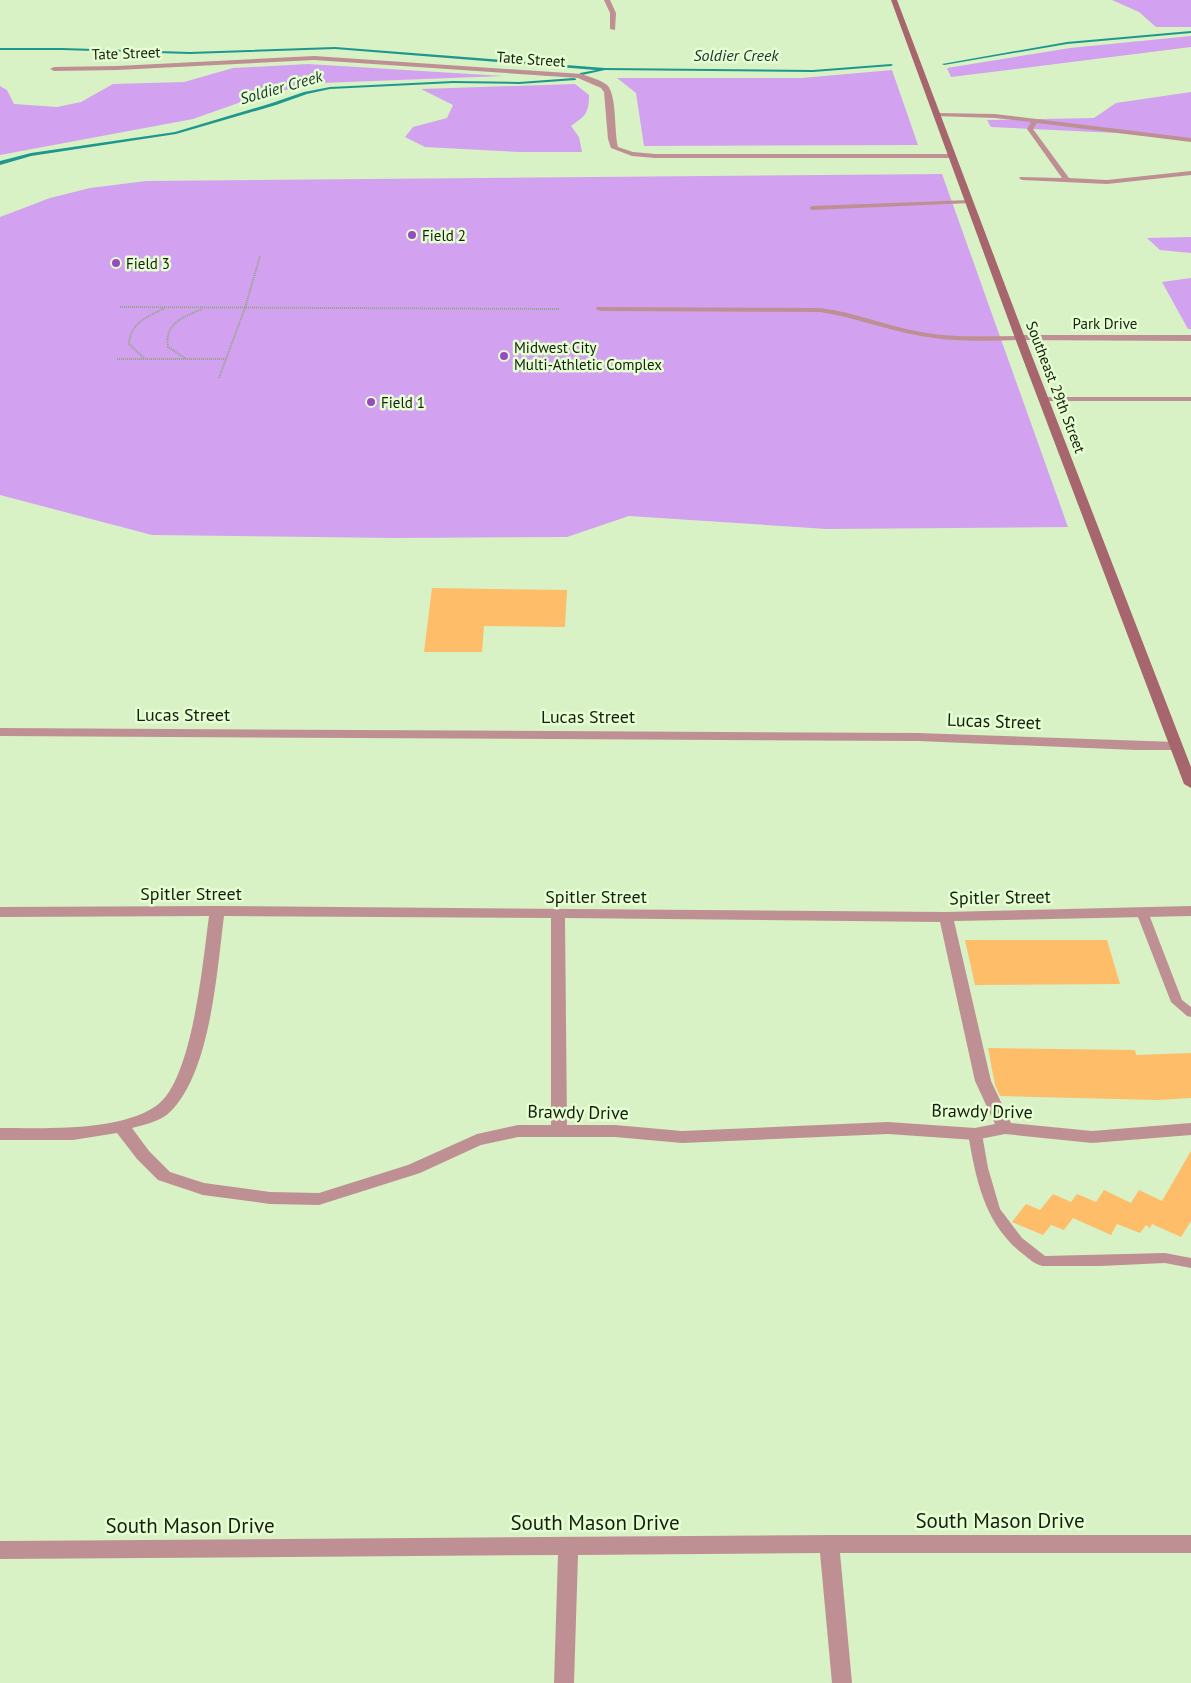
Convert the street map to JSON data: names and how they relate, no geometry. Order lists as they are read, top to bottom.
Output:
{
  "streets": {
    "main road": ["Southeast 29th Street"],
    "street": [
      "Tate Street",
      "Park Drive",
      "Lucas Street",
      "Spitler Street",
      "Brawdy Drive",
      "South Mason Drive"
    ]
  },
  "crossings": [
    ["Tate Street", "Southeast 29th Street"],
    ["Park Drive", "Southeast 29th Street"],
    ["Southeast 29th Street", "Lucas Street"]
  ],
  "water": ["Soldier Creek"],
  "places": [
    "Field 2",
    "Field 3",
    "Midwest City Multi-Athletic Complex",
    "Field 1"
  ]
}
